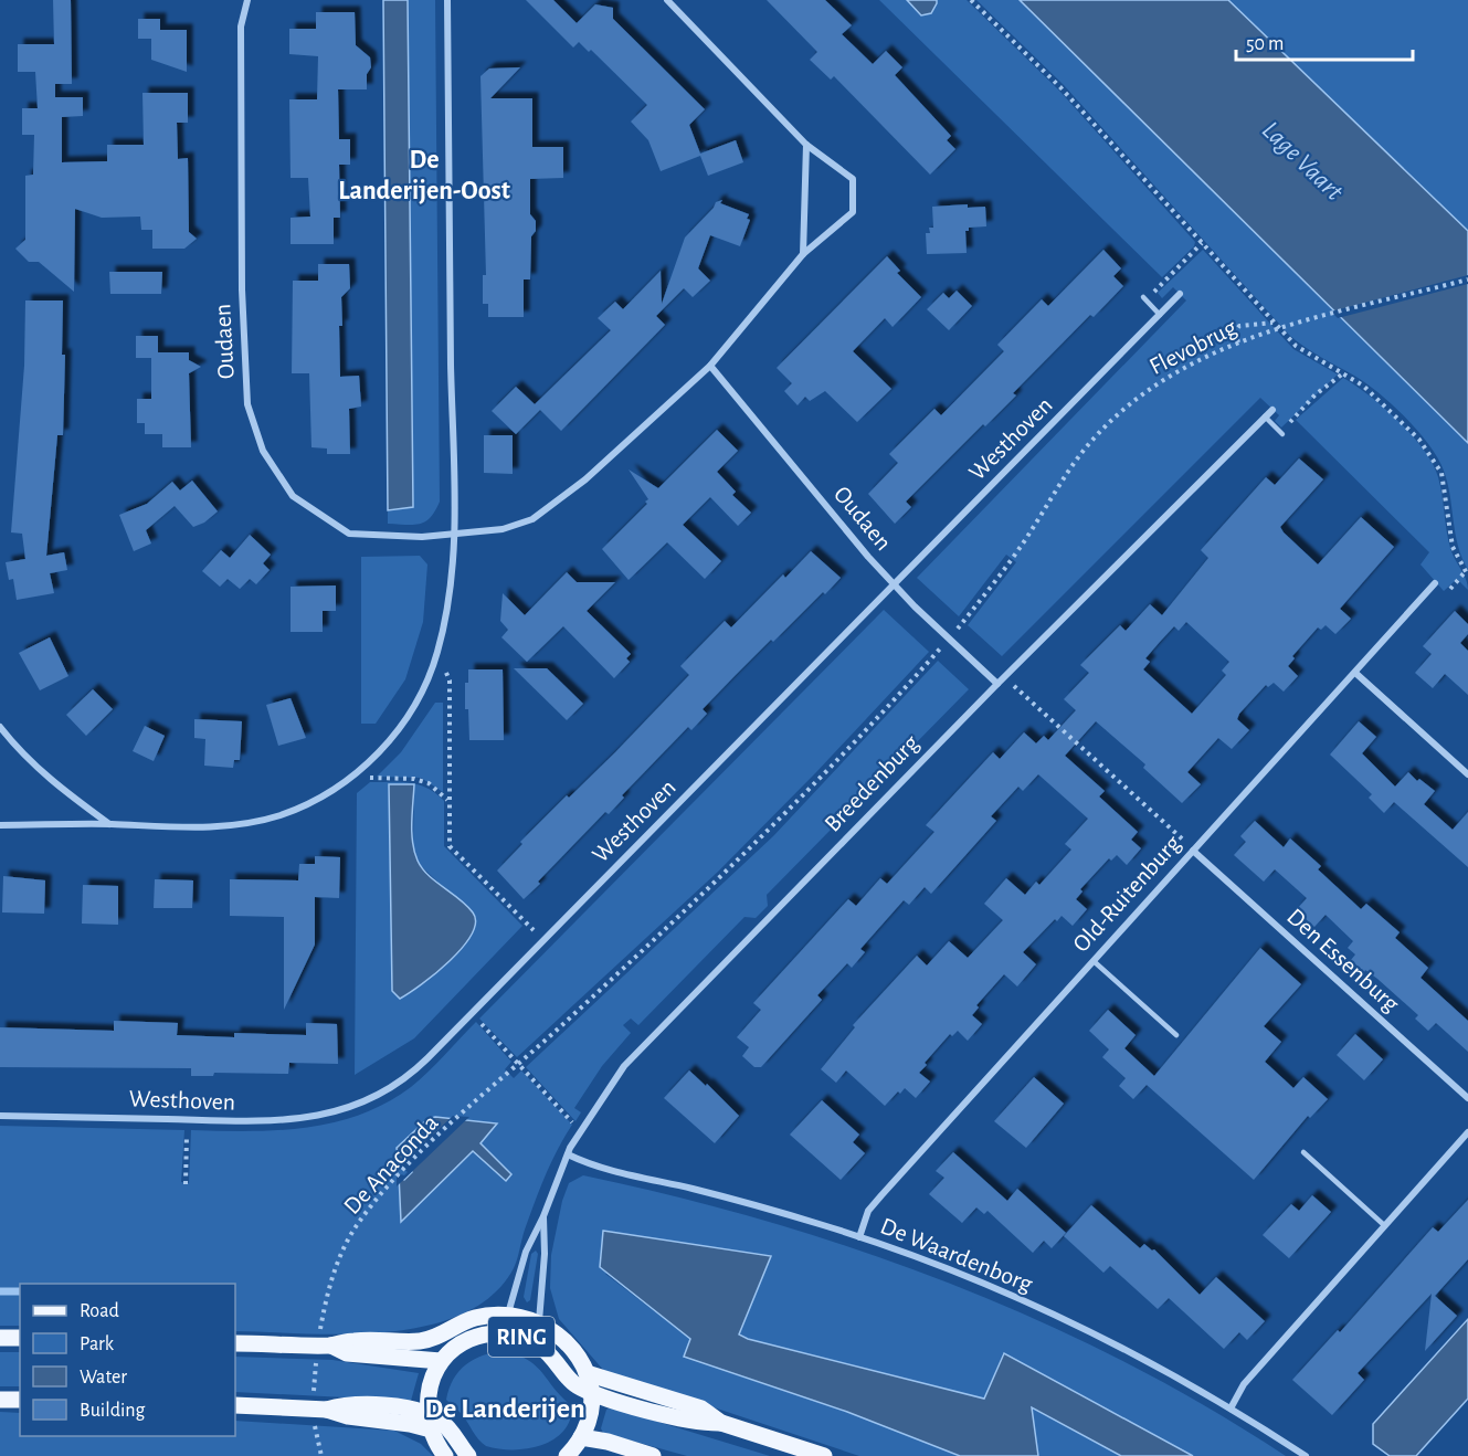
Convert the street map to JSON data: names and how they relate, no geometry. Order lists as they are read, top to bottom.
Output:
{
  "streets": {
    "main road": ["RING"],
    "street": [
      "Oudaen",
      "Westhoven",
      "Breedenburg",
      "Old-Ruitenburg",
      "Den Essenburg",
      "De Waardenborg"
    ],
    "path": ["Flevobrug", "De Anaconda"]
  },
  "crossings": [
    ["Oudaen", "Westhoven"],
    ["Oudaen", "Breedenburg"],
    ["Breedenburg", "De Waardenborg"],
    ["Breedenburg", "RING"],
    ["Old-Ruitenburg", "Den Essenburg"],
    ["Old-Ruitenburg", "De Waardenborg"],
    ["De Anaconda", "RING"]
  ],
  "districts": ["De Landerijen-Oost", "De Landerijen"],
  "water": ["Lage Vaart"],
  "legend": [
    "Road",
    "Park",
    "Water",
    "Building"
  ],
  "scale_bar": "50 m"
}
